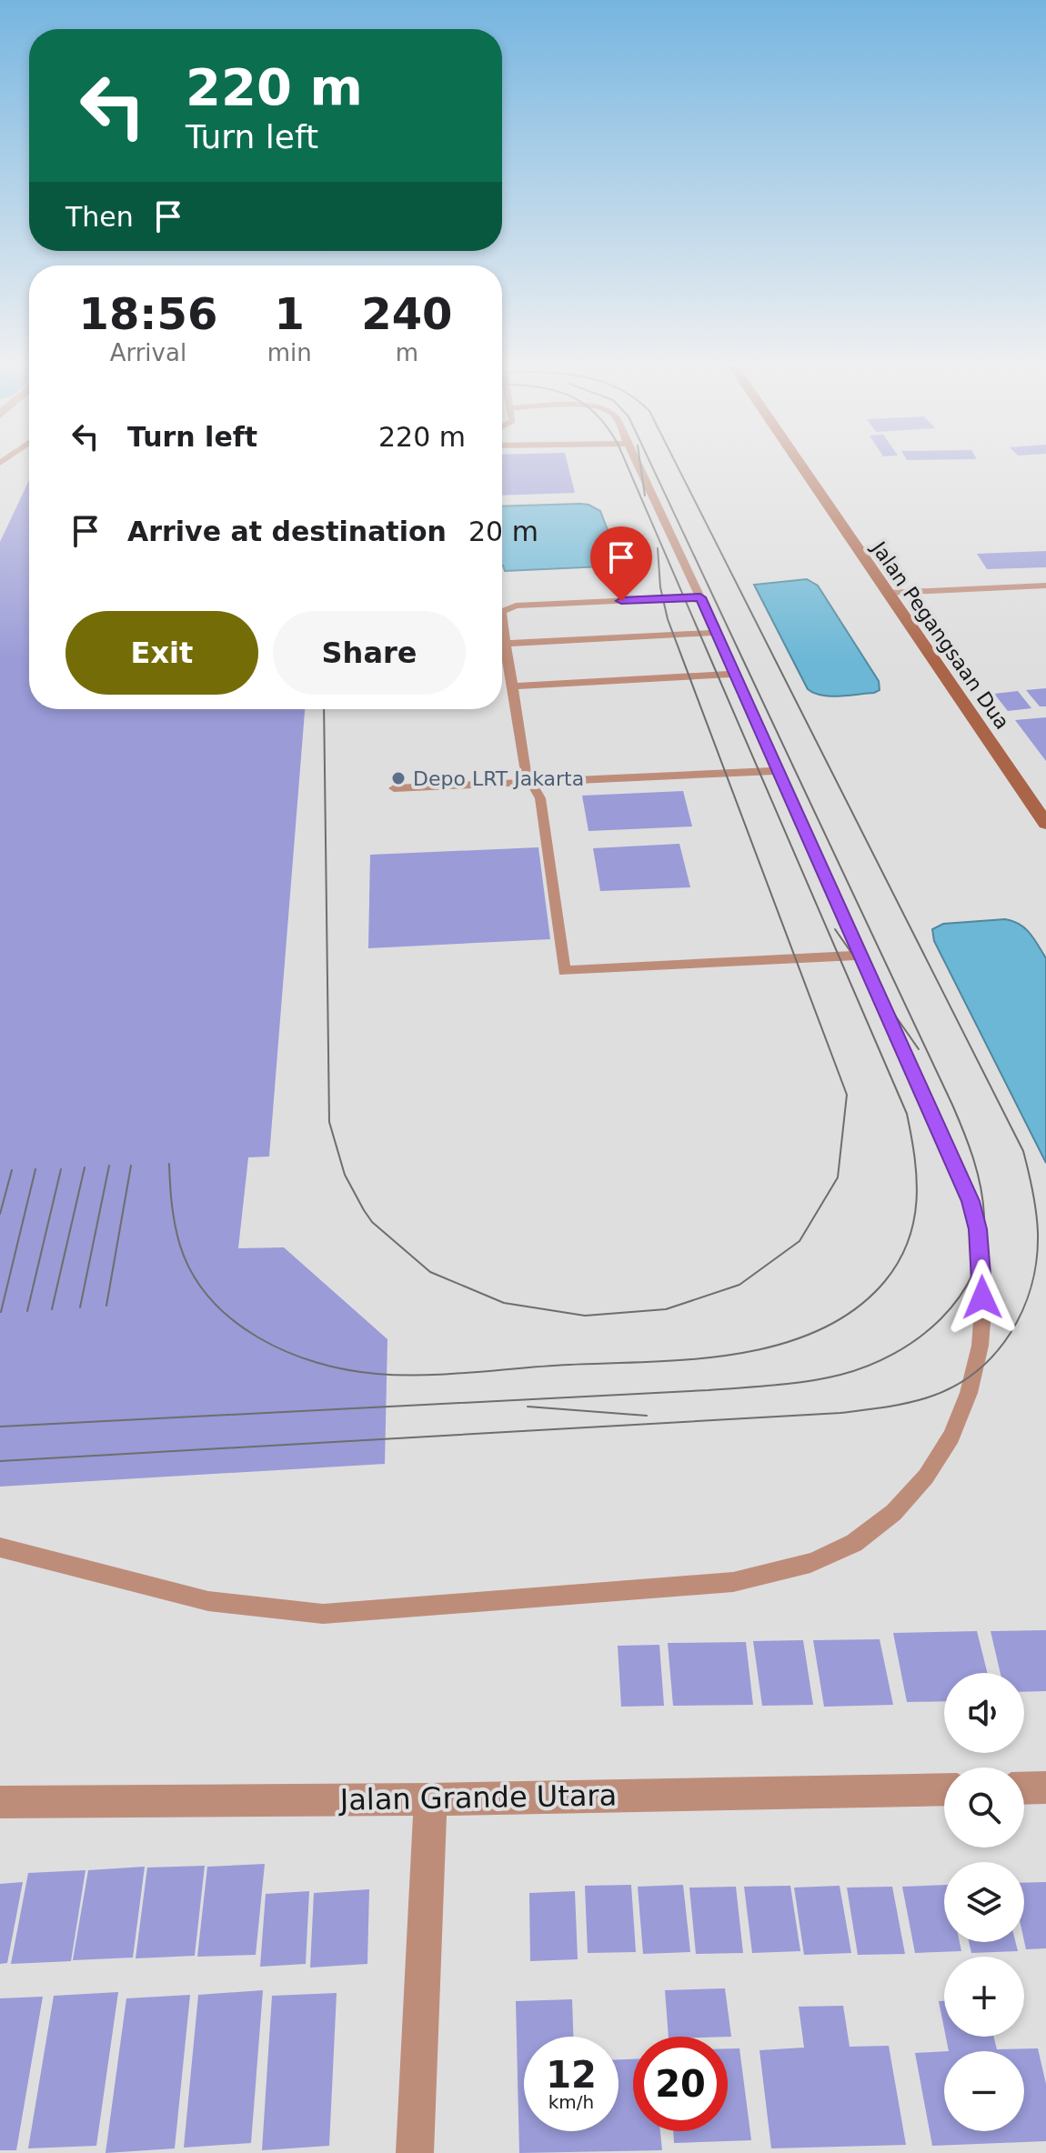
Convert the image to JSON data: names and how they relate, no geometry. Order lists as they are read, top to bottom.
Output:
{
  "streets": {
    "main road": ["Jalan Pegangsaan Dua"],
    "street": ["Jalan Grande Utara"]
  },
  "places": ["Depo LRT Jakarta"],
  "page": {
    "turn": ["220 m", "Turn left"],
    "then": "Then",
    "eta": [
      "18:56",
      "Arrival",
      "1",
      "min",
      "240",
      "m"
    ],
    "list": [
      {
        "name": "Turn left",
        "value": "220 m"
      },
      {
        "name": "Arrive at destination",
        "value": "20 m"
      }
    ],
    "buttons": ["Exit", "Share"],
    "map_buttons": ["+", "−"],
    "speed": "12 km/h",
    "limit": "20"
  }
}
